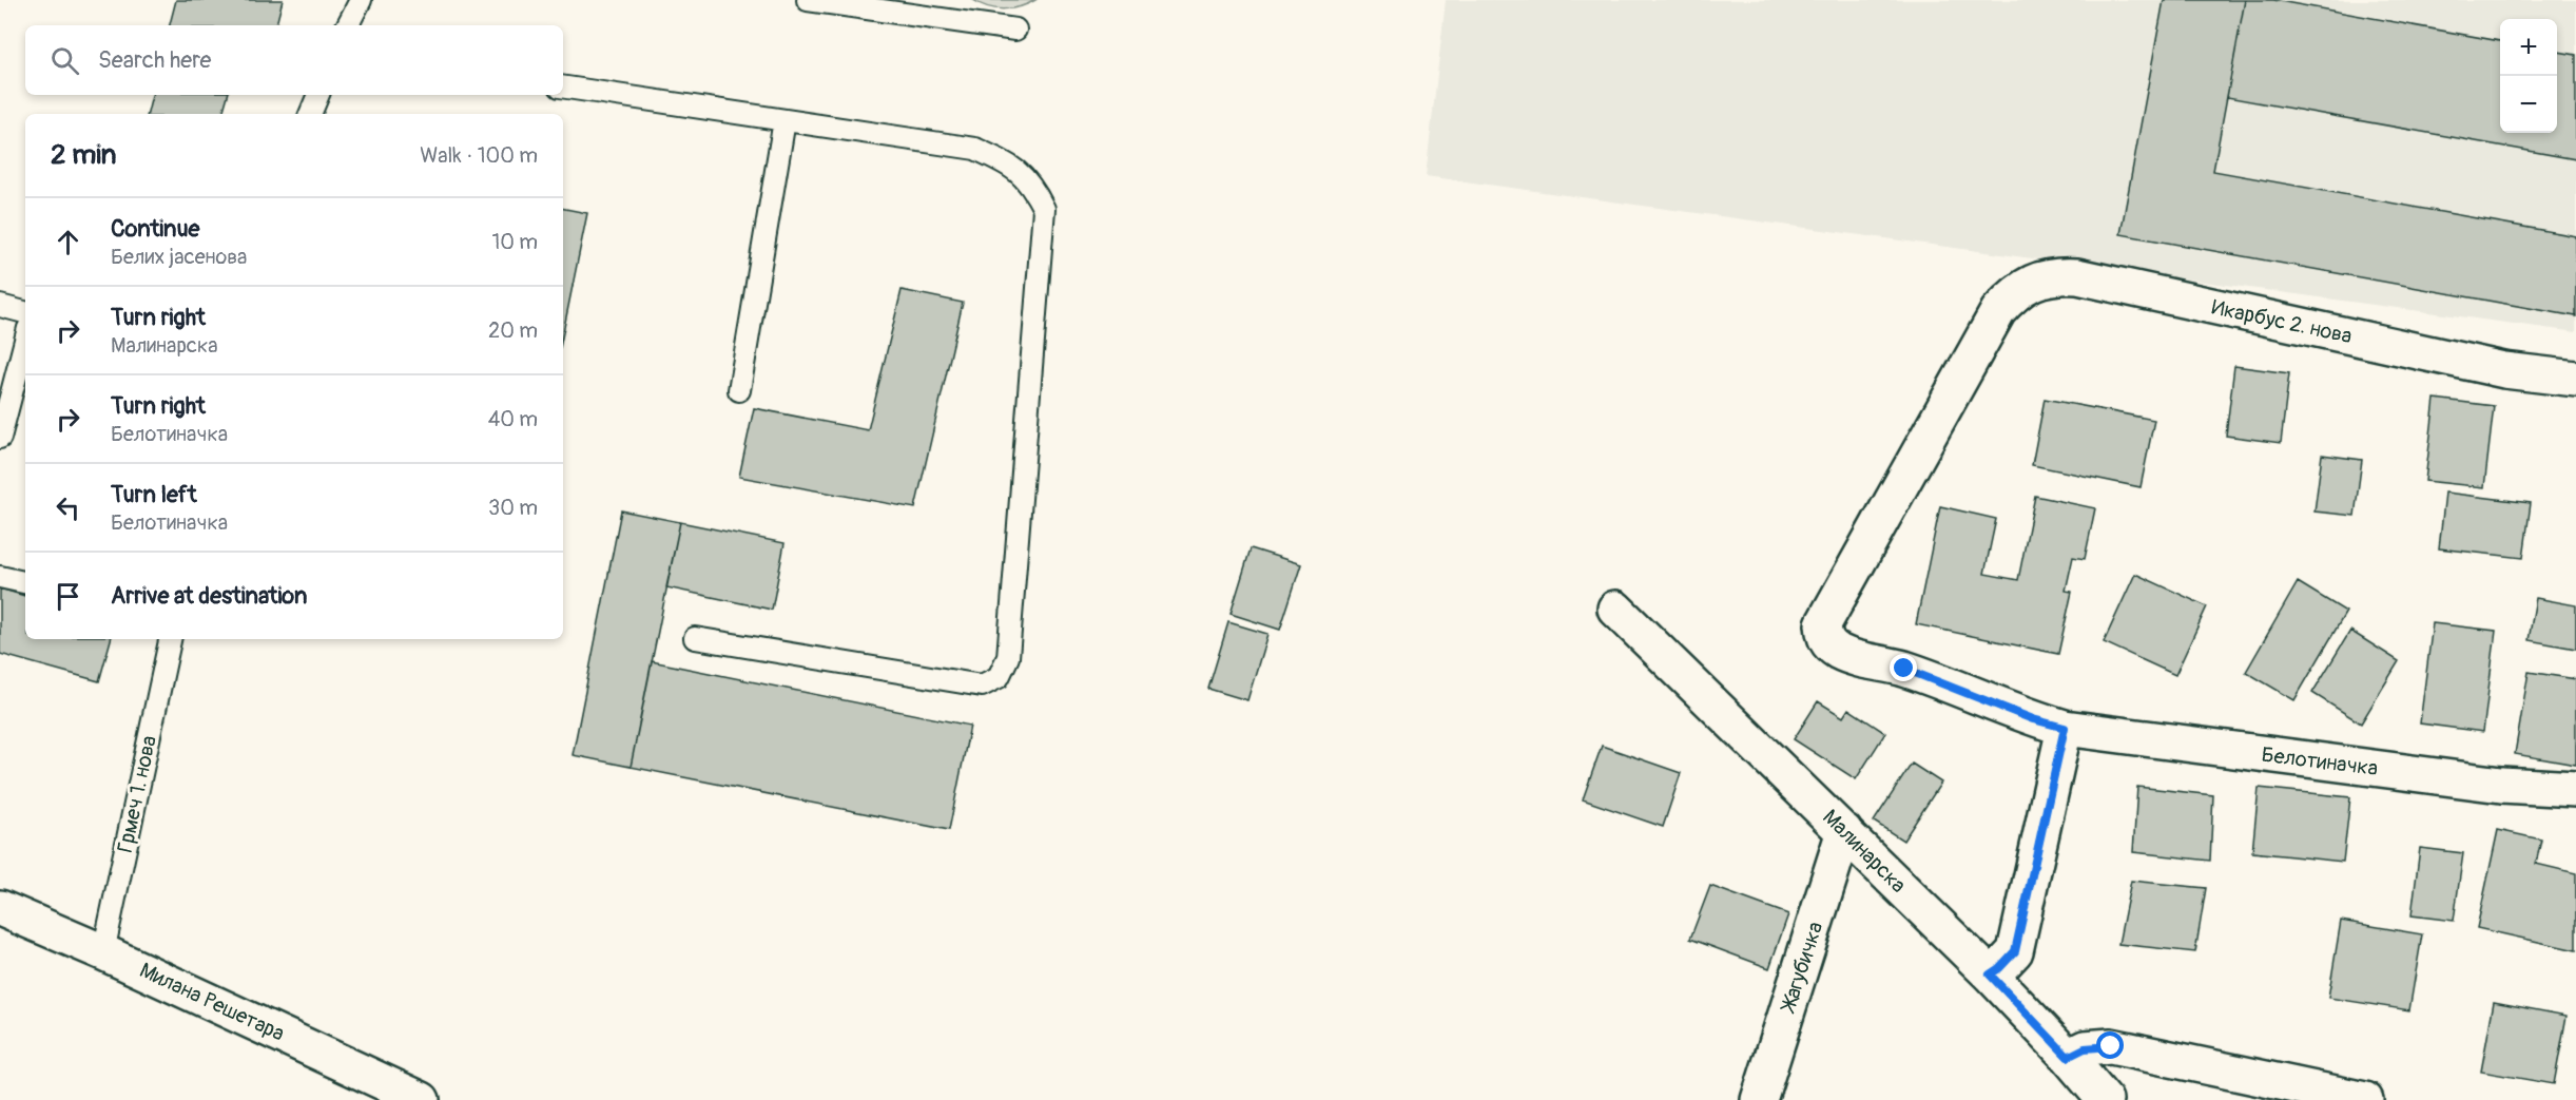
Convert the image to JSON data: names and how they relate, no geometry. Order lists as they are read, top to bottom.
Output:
{
  "streets": {
    "street": [
      "Икарбус 2. нова",
      "Белотиначка",
      "Малинарска",
      "Жагубичка",
      "Милана Решетара"
    ],
    "lane": ["Грмеч 1. нова"]
  },
  "crossings": [
    ["Икарбус 2. нова", "Белотиначка"],
    ["Грмеч 1. нова", "Милана Решетара"],
    ["Малинарска", "Жагубичка"]
  ],
  "page": {
    "map_buttons": ["+", "−"],
    "search": "Search here",
    "heading": ["2 min", "Walk · 100 m"],
    "list": [
      ["Continue", "Белих јасенова", "10 m"],
      ["Turn right", "Малинарска", "20 m"],
      ["Turn right", "Белотиначка", "40 m"],
      ["Turn left", "Белотиначка", "30 m"],
      "Arrive at destination"
    ]
  }
}
